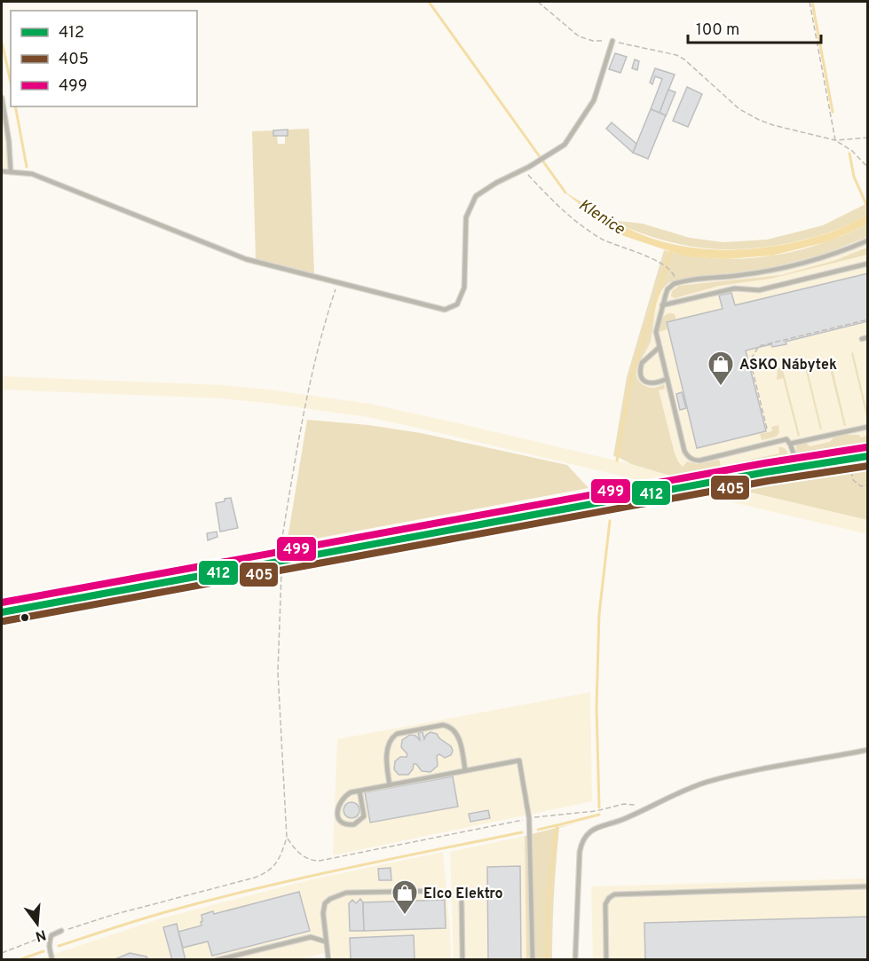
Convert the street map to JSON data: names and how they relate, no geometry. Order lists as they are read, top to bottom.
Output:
{
  "water": ["Klenice"],
  "places": {
    "shop": ["ASKO Nábytek", "Elco Elektro"]
  },
  "lines": ["transit line 499", "transit line 412", "transit line 405"],
  "legend": ["412", "405", "499"],
  "scale_bar": "100 m",
  "north": "bottom"
}
